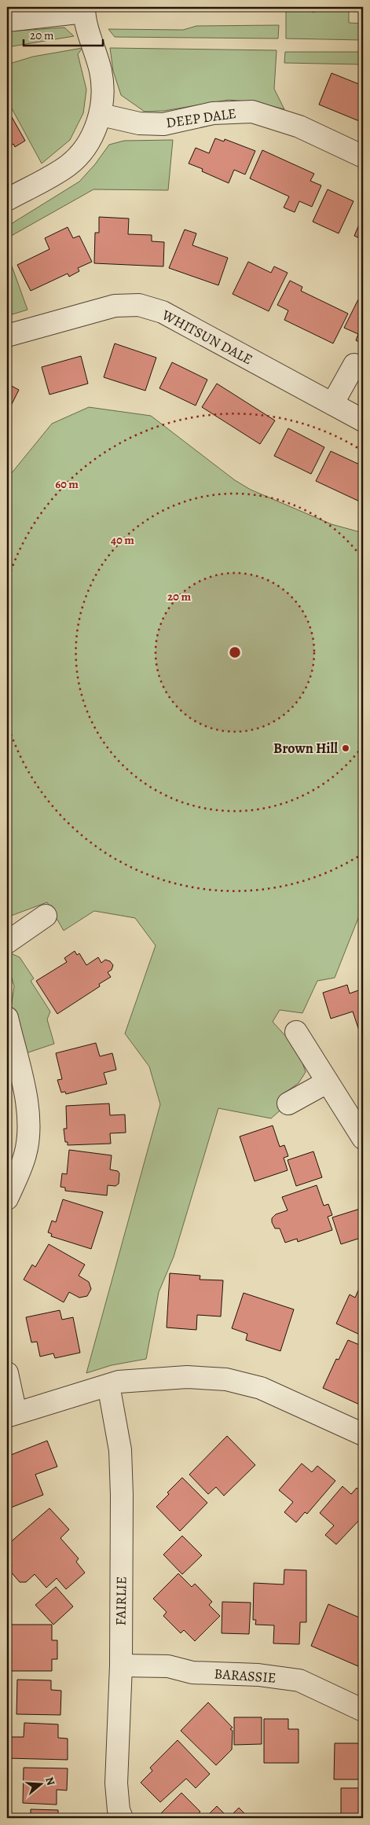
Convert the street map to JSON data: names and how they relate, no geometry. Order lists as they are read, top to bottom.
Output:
{
  "streets": {
    "street": [
      "DEEP DALE",
      "WHITSUN DALE",
      "FAIRLIE",
      "BARASSIE"
    ]
  },
  "crossings": [
    ["FAIRLIE", "BARASSIE"]
  ],
  "places": ["Brown Hill"],
  "scale_bar": "20 m",
  "north": "right",
  "rings": ["60 m", "40 m", "20 m"]
}
